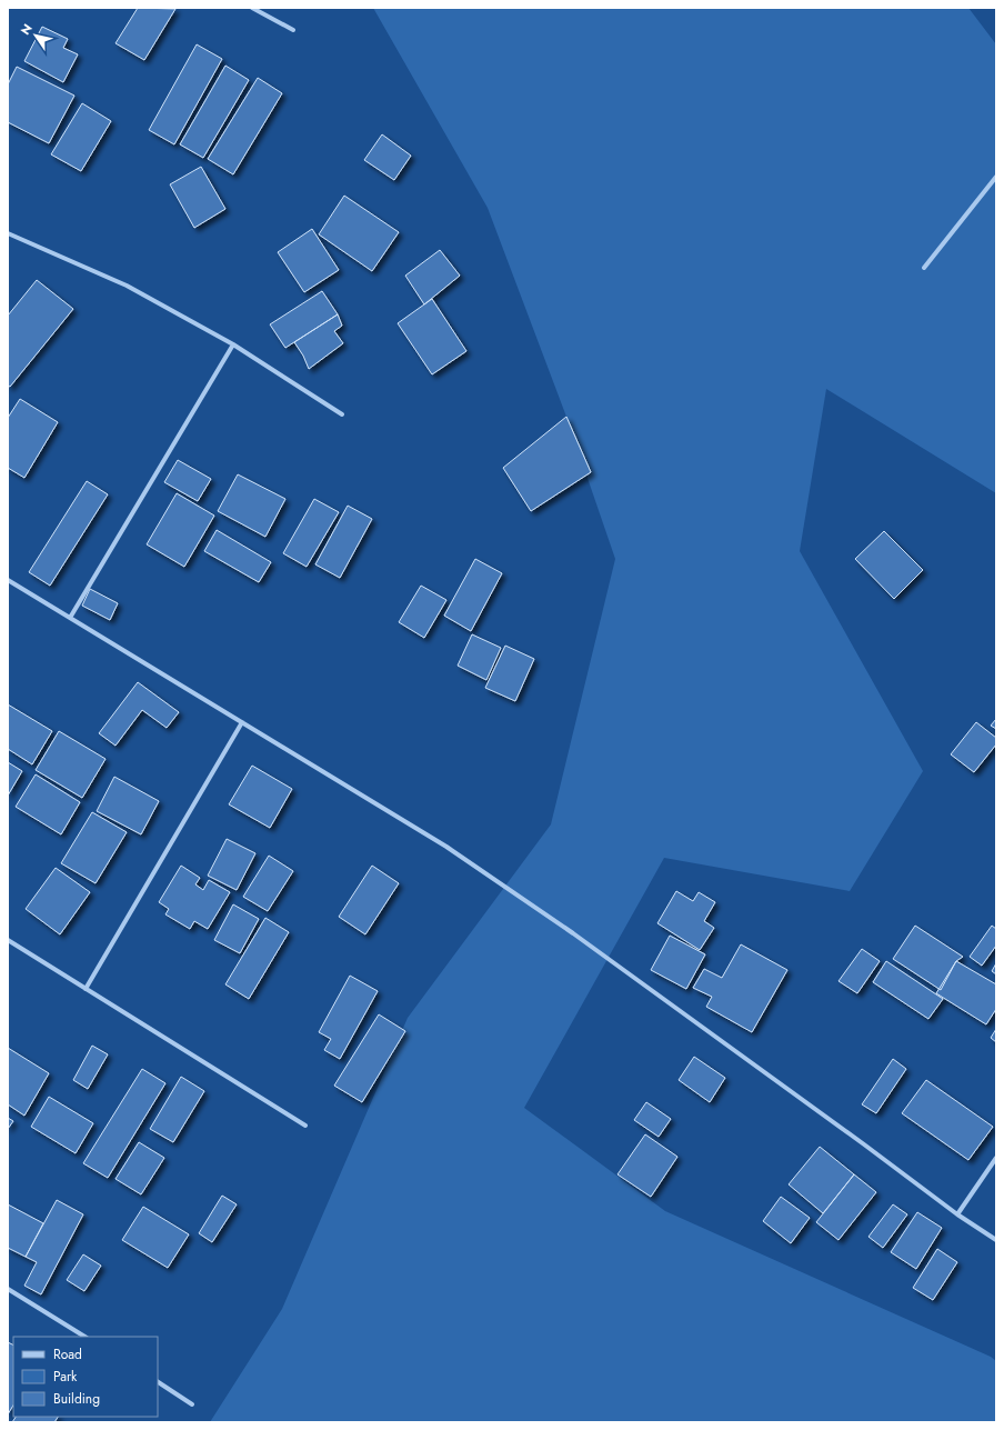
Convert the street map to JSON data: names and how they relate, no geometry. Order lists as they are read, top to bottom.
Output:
{
  "legend": ["Road", "Park", "Building"],
  "north": "top left"
}
